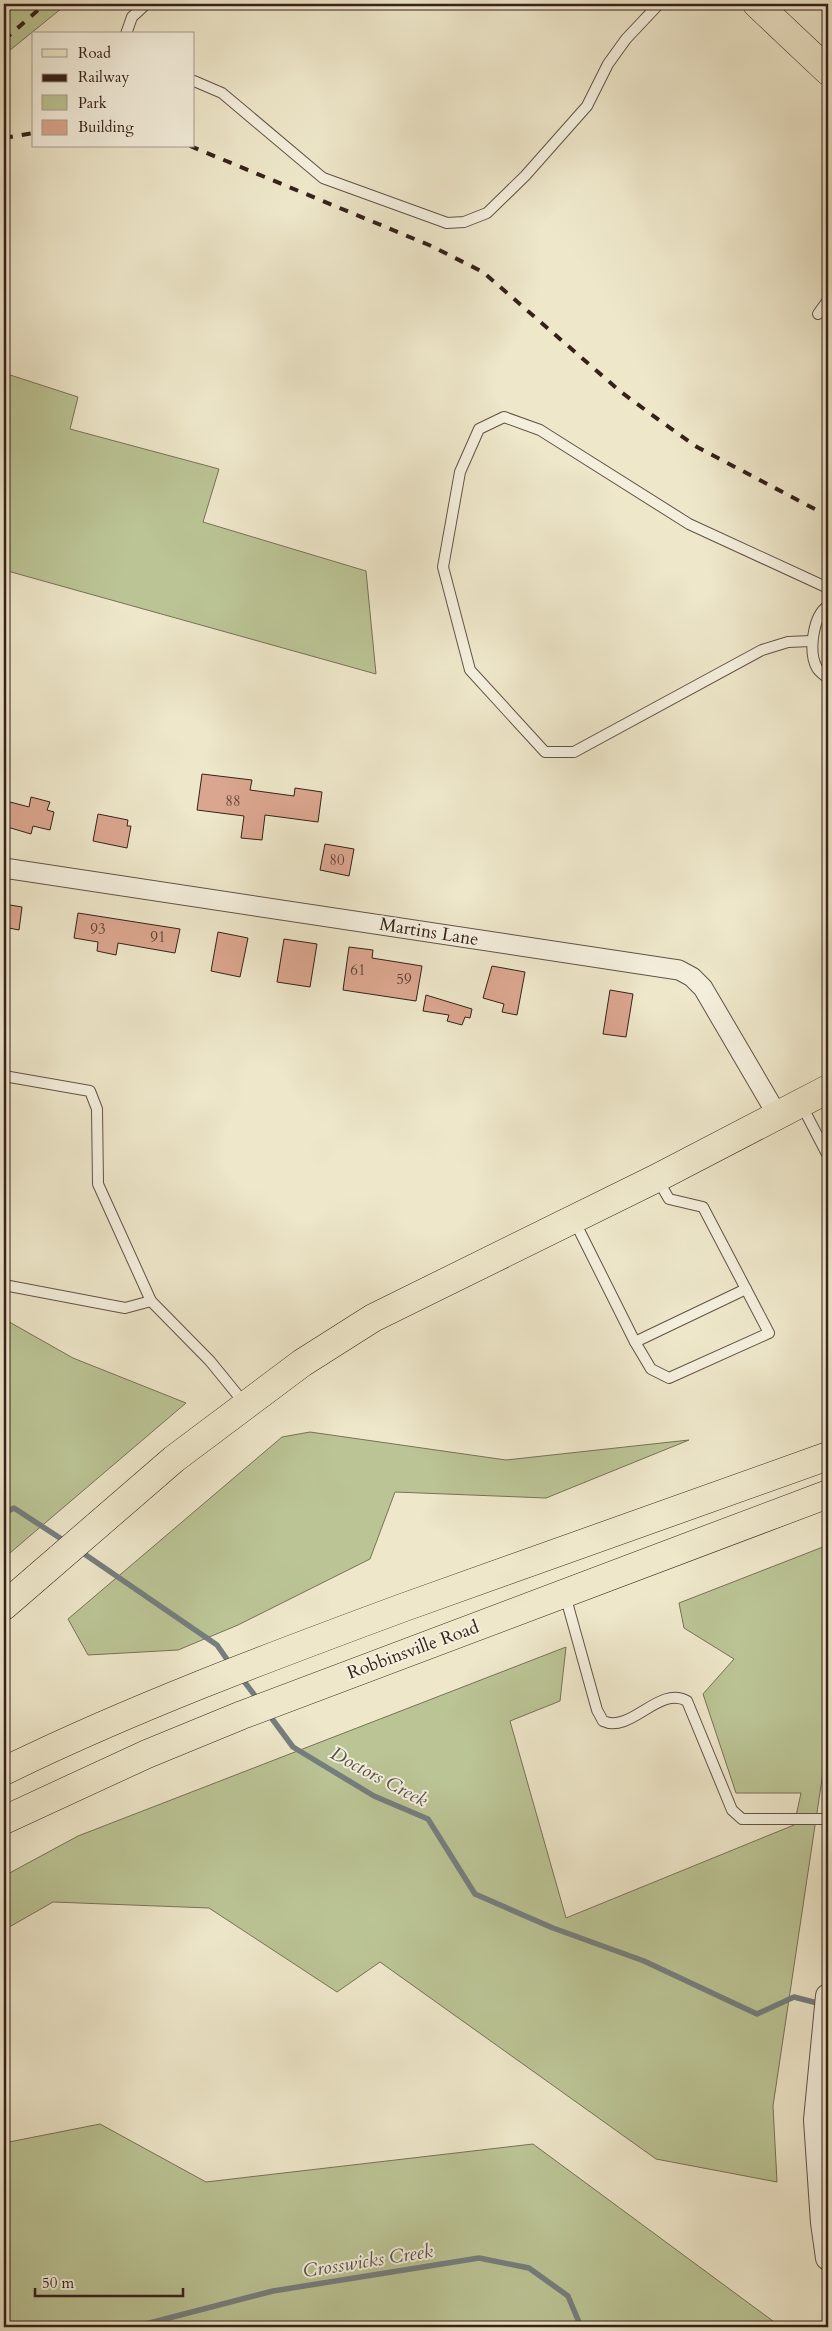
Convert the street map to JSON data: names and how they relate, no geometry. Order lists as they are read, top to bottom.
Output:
{
  "streets": {
    "main road": ["Robbinsville Road"],
    "street": ["Martins Lane"]
  },
  "water": ["Doctors Creek", "Crosswicks Creek"],
  "house_numbers": [
    "88",
    "80",
    "93",
    "91",
    "61",
    "59"
  ],
  "legend": [
    "Road",
    "Railway",
    "Park",
    "Building"
  ],
  "scale_bar": "50 m"
}
